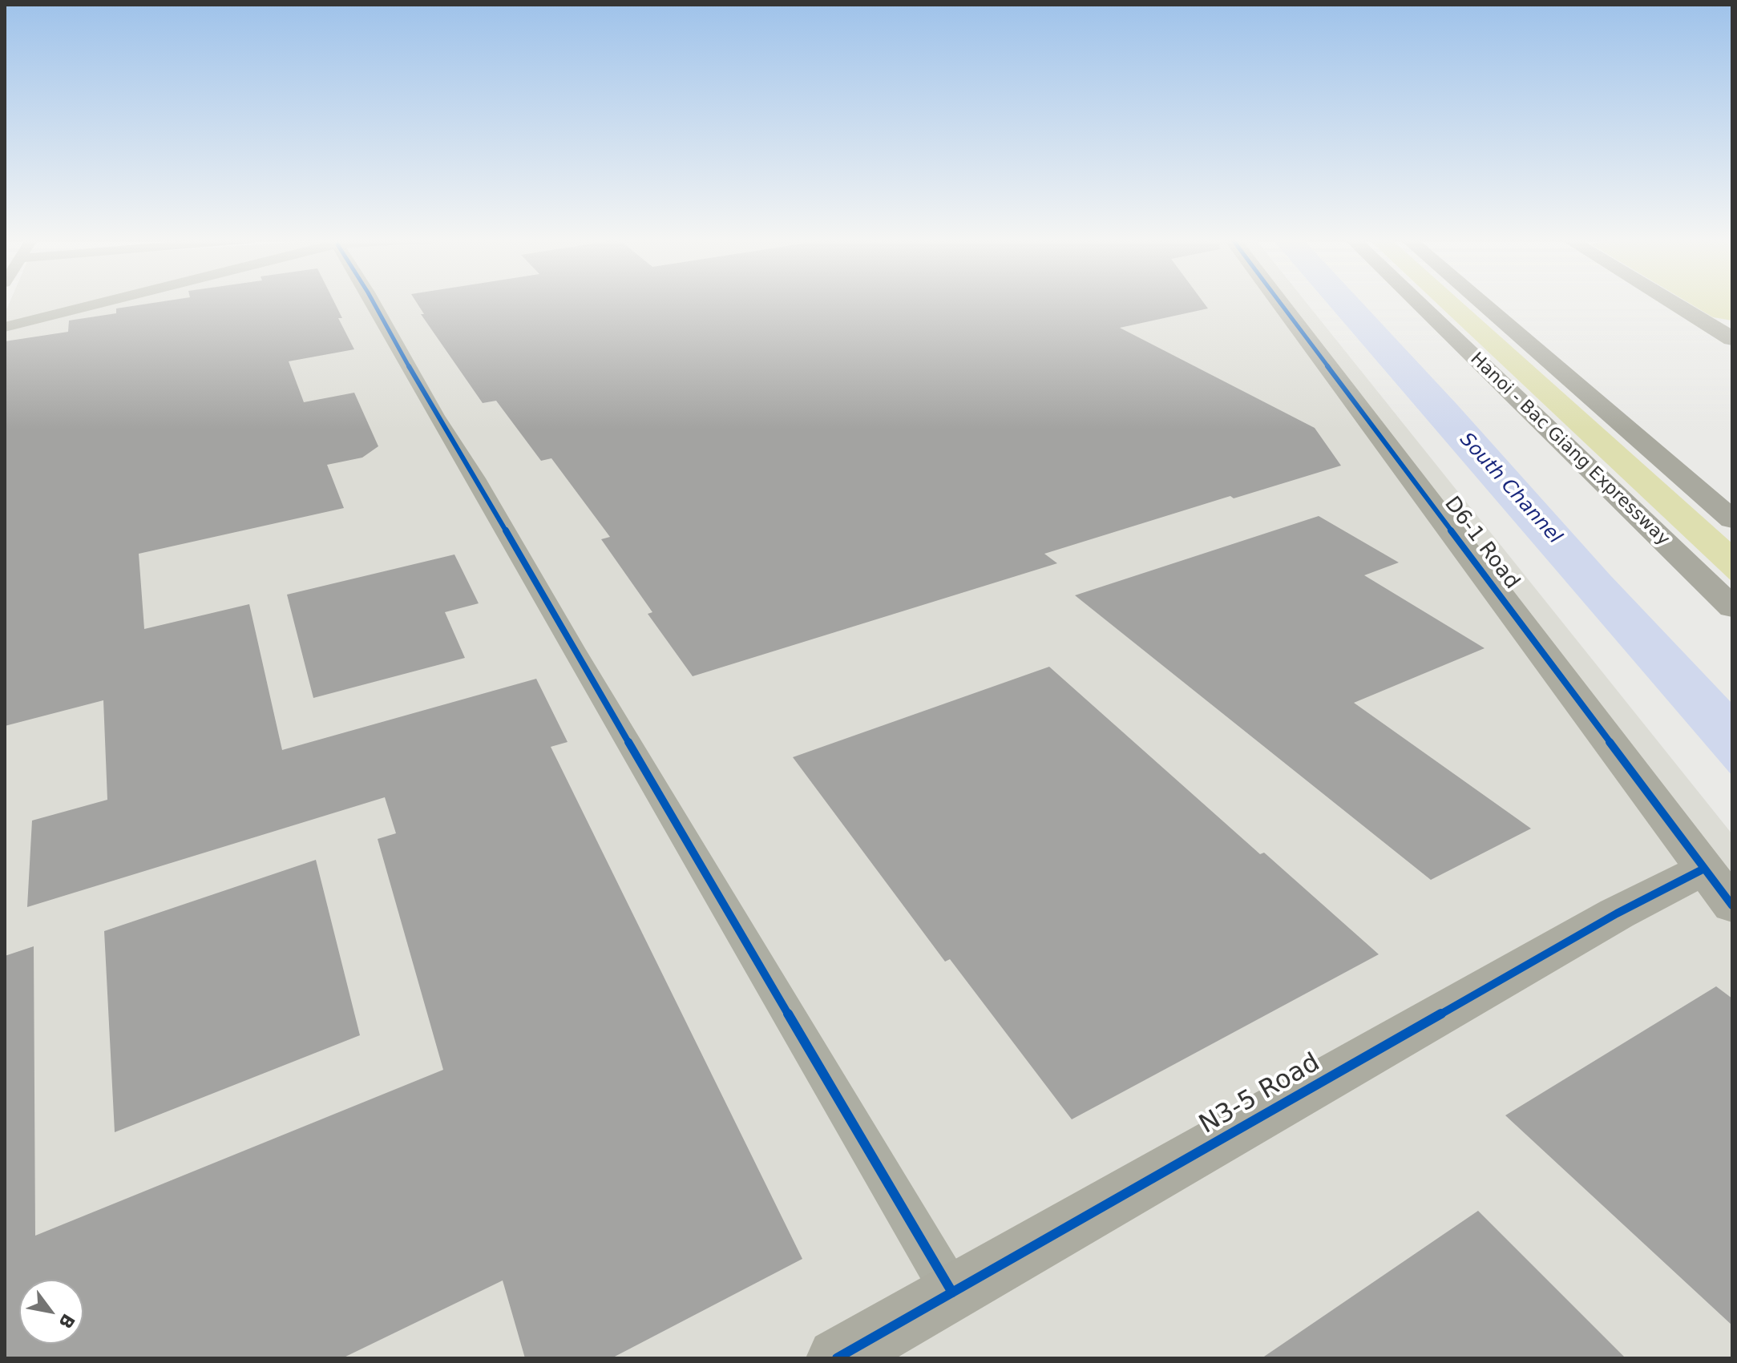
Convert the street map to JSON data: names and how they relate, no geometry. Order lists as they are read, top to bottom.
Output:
{
  "streets": {
    "highway": ["Hanoi - Bac Giang Expressway"],
    "street": ["D6-1 Road", "N3-5 Road"]
  },
  "crossings": [
    ["D6-1 Road", "N3-5 Road"]
  ],
  "water": ["South Channel"],
  "north": "bottom right"
}
